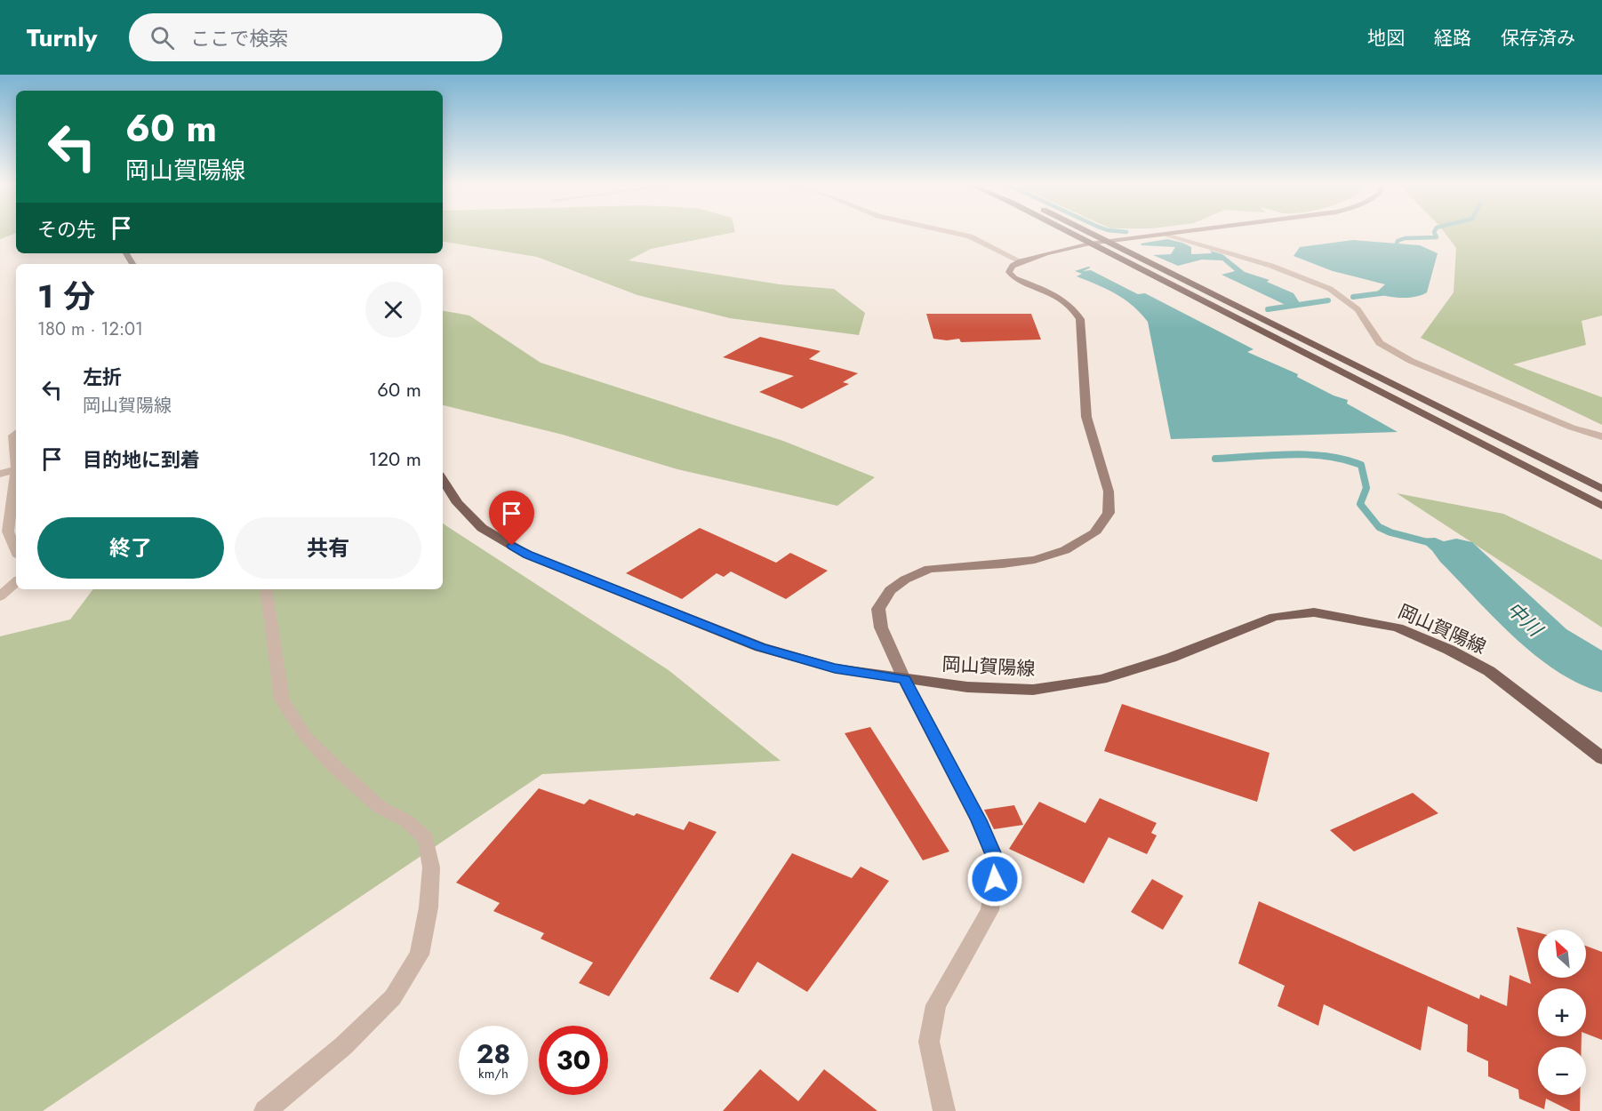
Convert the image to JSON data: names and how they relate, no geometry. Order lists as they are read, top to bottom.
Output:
{
  "streets": {
    "main road": ["岡山賀陽線"]
  },
  "water": ["中川"],
  "north": "top left",
  "page": {
    "header": "Turnly",
    "search": "ここで検索",
    "nav": ["地図", "経路", "保存済み"],
    "turn": ["60 m", "岡山賀陽線"],
    "then": "その先",
    "heading": ["1 分", "180 m · 12:01"],
    "list": [
      {
        "name": "左折",
        "note": "岡山賀陽線",
        "value": "60 m"
      },
      {
        "name": "目的地に到着",
        "value": "120 m"
      }
    ],
    "buttons": ["終了", "共有"],
    "map_buttons": ["+", "−"],
    "speed": "28 km/h",
    "limit": "30"
  }
}
